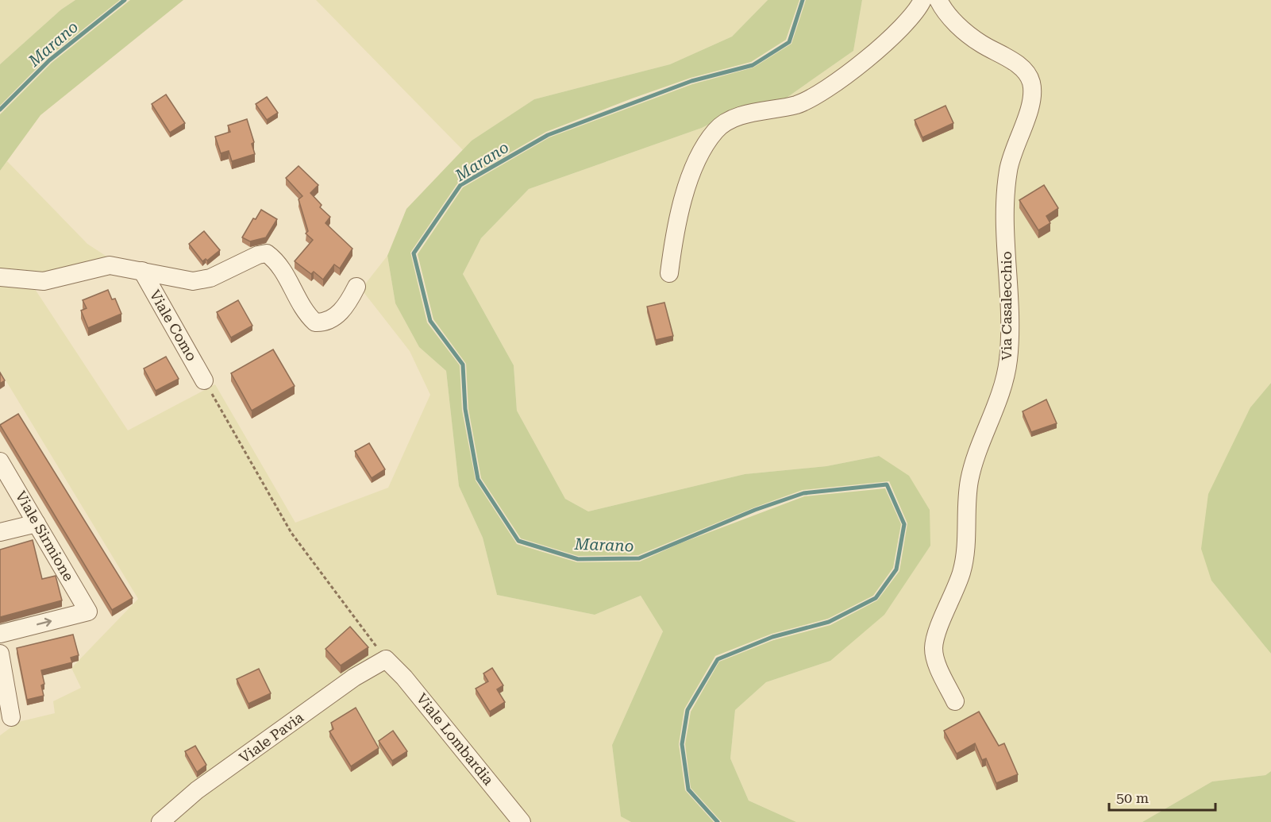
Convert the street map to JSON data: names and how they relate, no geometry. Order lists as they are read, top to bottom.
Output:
{
  "streets": {
    "street": [
      "Via Casalecchio",
      "Viale Como",
      "Viale Sirmione",
      "Viale Pavia",
      "Viale Lombardia"
    ]
  },
  "crossings": [
    ["Viale Pavia", "Viale Lombardia"]
  ],
  "water": ["Marano"],
  "scale_bar": "50 m"
}
